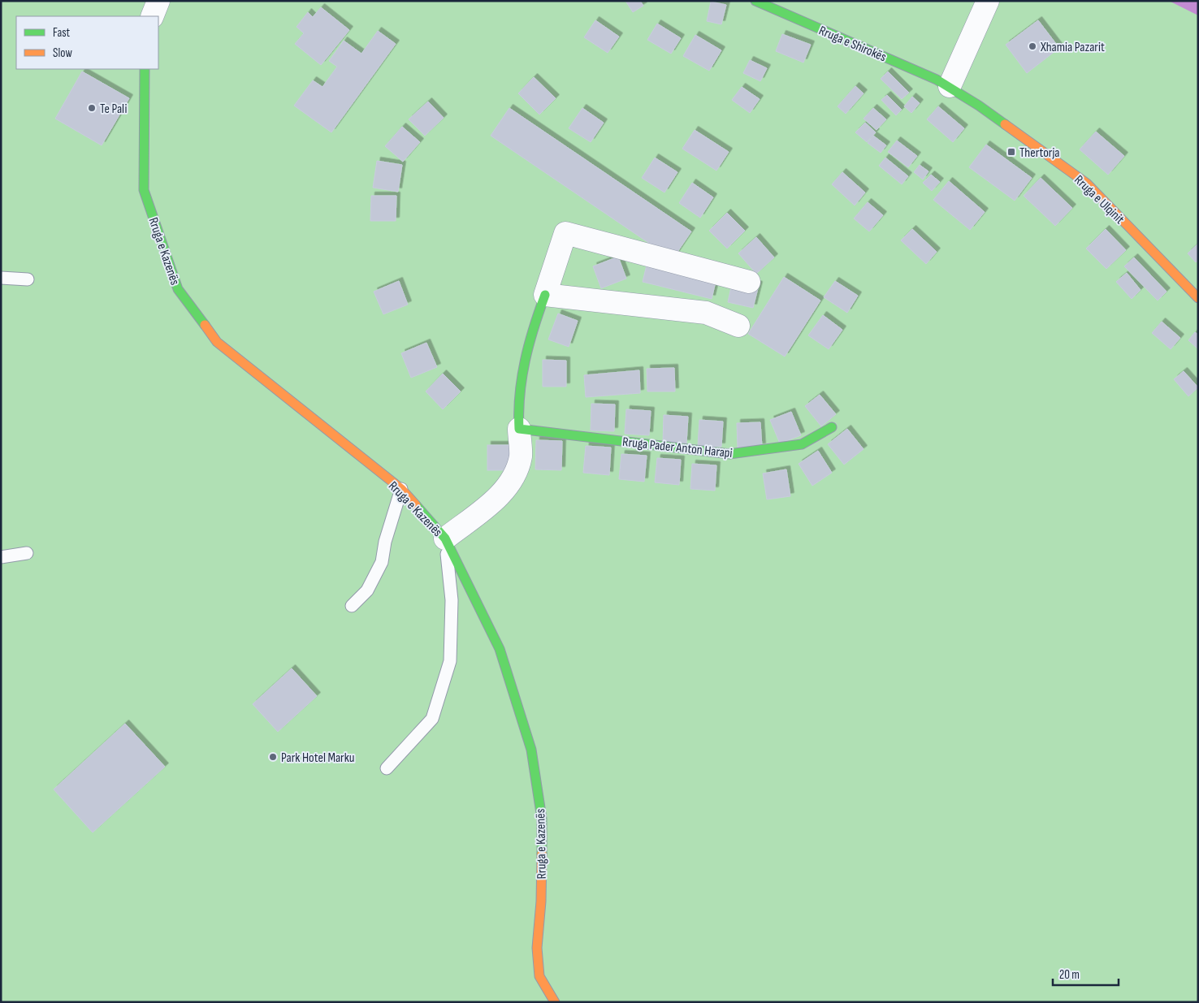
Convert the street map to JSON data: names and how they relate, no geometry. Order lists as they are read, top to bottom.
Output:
{
  "streets": {
    "street": [
      "Rruga e Shirokës",
      "Rruga e Ulqinit",
      "Rruga e Kazenës",
      "Rruga Pader Anton Harapi"
    ]
  },
  "crossings": [
    ["Rruga e Shirokës", "Rruga e Ulqinit"]
  ],
  "places": {
    "other": ["Xhamia Pazarit", "Te Pali", "Park Hotel Marku"],
    "transit": ["Thertorja"]
  },
  "legend": ["Fast", "Slow"],
  "scale_bar": "20 m"
}
